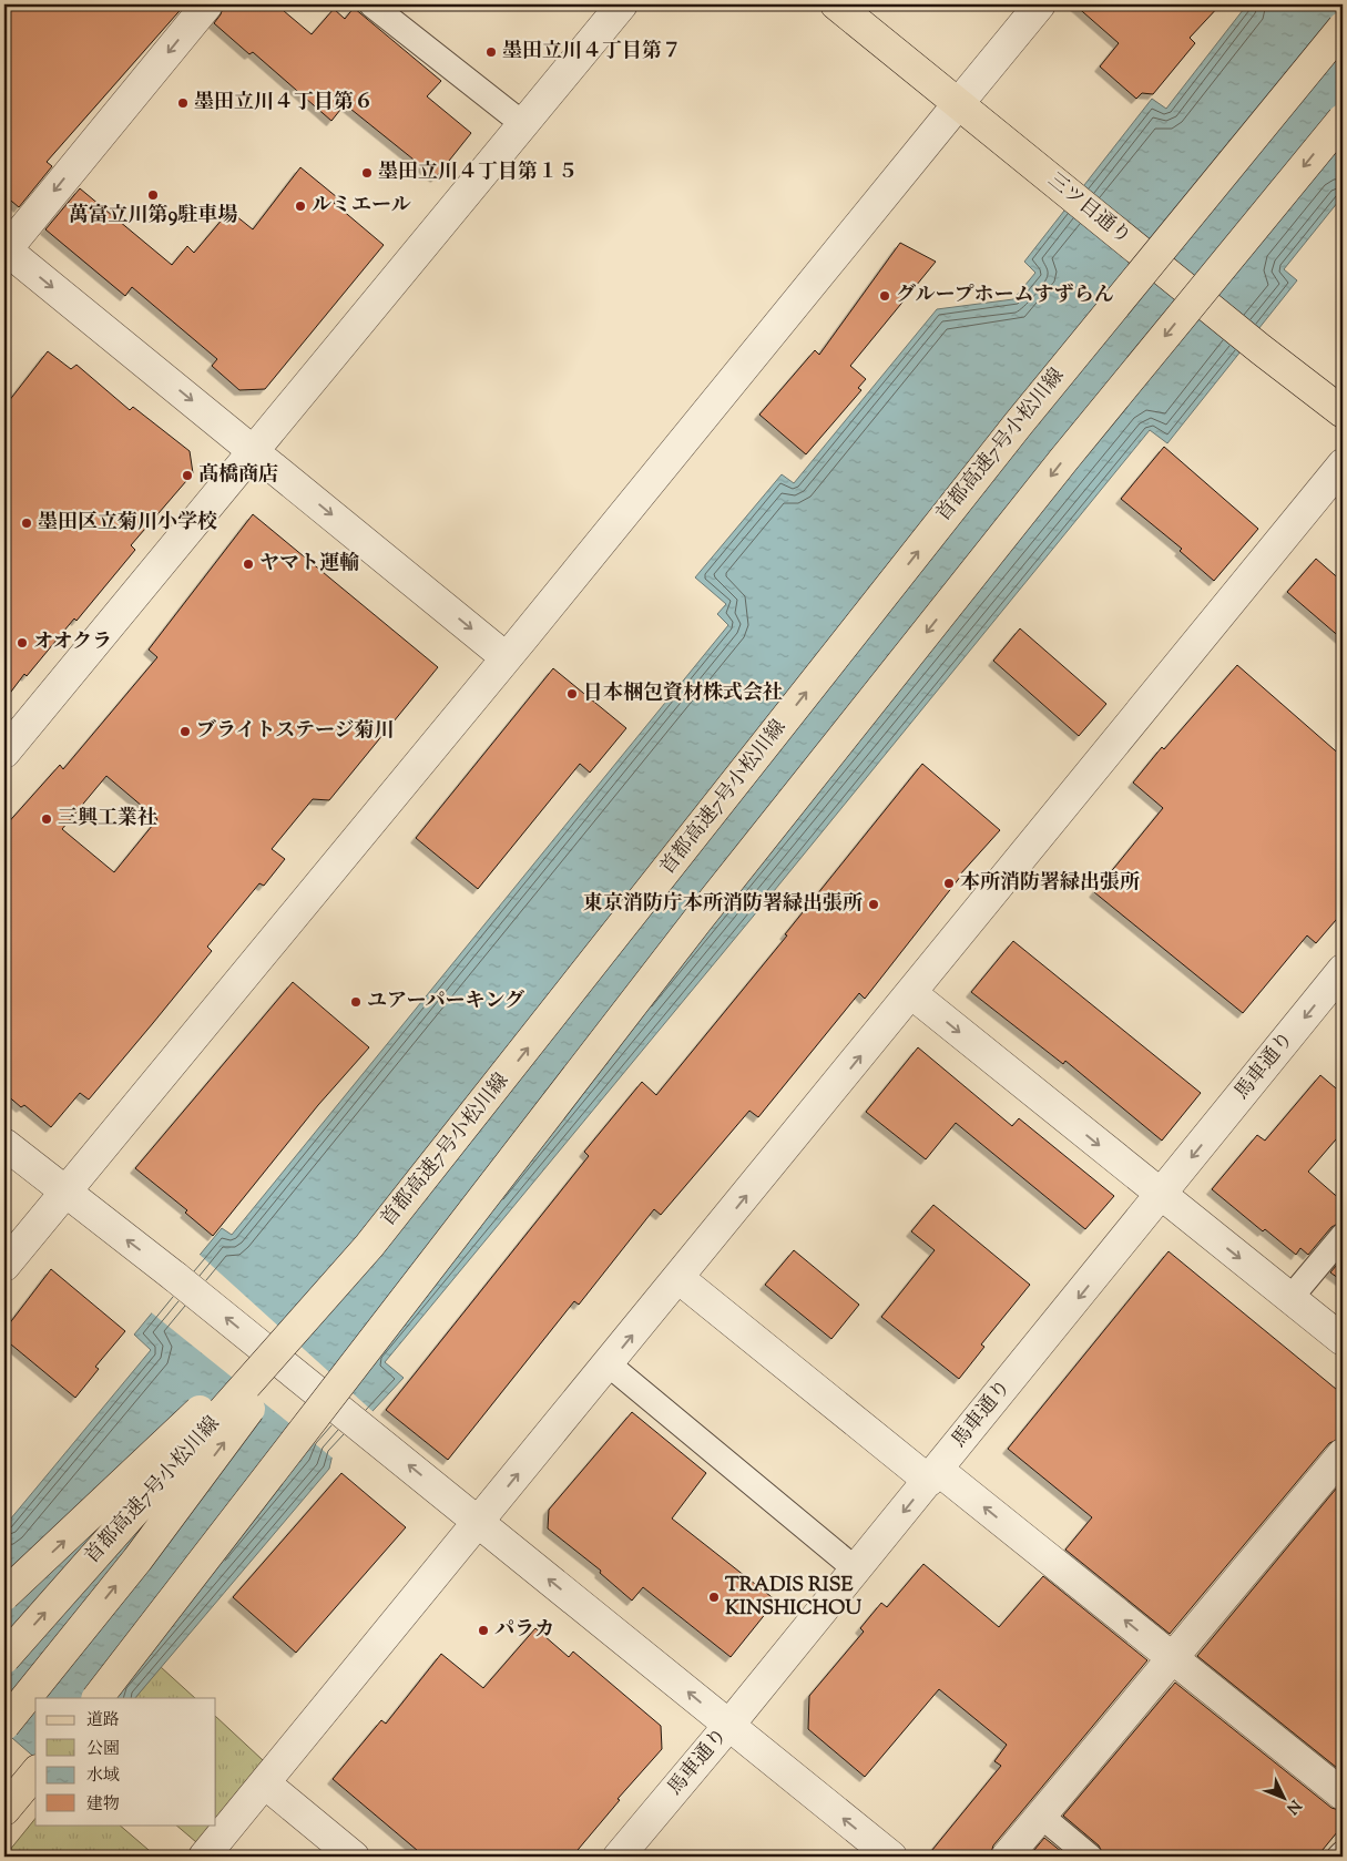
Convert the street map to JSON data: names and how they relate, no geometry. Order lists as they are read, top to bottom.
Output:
{
  "streets": {
    "main road": ["三ツ目通り", "首都高速7号小松川線"],
    "street": ["馬車通り"]
  },
  "one_way": ["馬車通り"],
  "places": [
    "墨田立川４丁目第７",
    "墨田立川４丁目第６",
    "墨田立川４丁目第１５",
    "萬富立川第9駐車場",
    "ルミエール",
    "グループホームすずらん",
    "髙橋商店",
    "墨田区立菊川小学校",
    "ヤマト運輸",
    "オオクラ",
    "日本梱包資材株式会社",
    "ブライトステージ菊川",
    "三興工業社",
    "本所消防署緑出張所",
    "東京消防庁本所消防署緑出張所",
    "ユアーパーキング",
    "TRADIS RISE KINSHICHOU",
    "パラカ"
  ],
  "legend": [
    "道路",
    "公園",
    "水域",
    "建物"
  ],
  "north": "bottom right"
}
